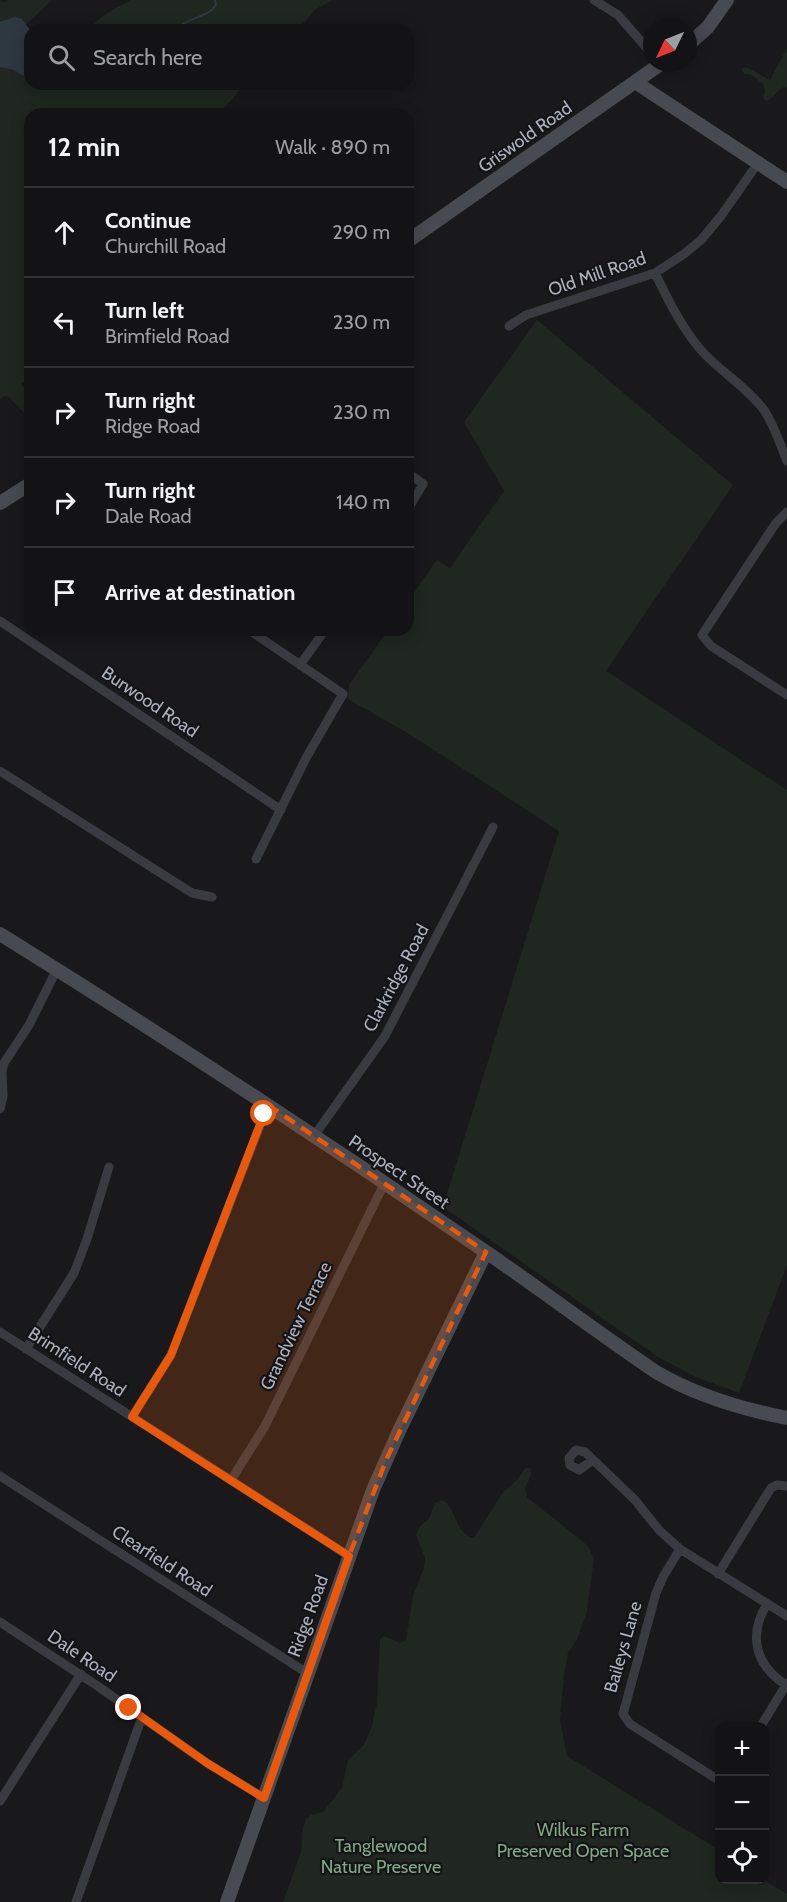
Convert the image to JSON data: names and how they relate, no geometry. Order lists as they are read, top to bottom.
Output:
{
  "streets": {
    "street": [
      "Griswold Road",
      "Old Mill Road",
      "Burwood Road",
      "Clarkridge Road",
      "Prospect Street",
      "Grandview Terrace",
      "Brimfield Road",
      "Clearfield Road",
      "Ridge Road",
      "Baileys Lane",
      "Dale Road"
    ]
  },
  "crossings": [
    ["Clarkridge Road", "Prospect Street"],
    ["Prospect Street", "Grandview Terrace"],
    ["Prospect Street", "Ridge Road"],
    ["Grandview Terrace", "Brimfield Road"],
    ["Brimfield Road", "Ridge Road"],
    ["Clearfield Road", "Ridge Road"],
    ["Ridge Road", "Dale Road"]
  ],
  "parks": ["Wilkus Farm Preserved Open Space", "Tanglewood Nature Preserve"],
  "north": "bottom left",
  "page": {
    "search": "Search here",
    "heading": ["12 min", "Walk · 890 m"],
    "list": [
      ["Continue", "Churchill Road", "290 m"],
      ["Turn left", "Brimfield Road", "230 m"],
      ["Turn right", "Ridge Road", "230 m"],
      ["Turn right", "Dale Road", "140 m"],
      "Arrive at destination"
    ],
    "map_buttons": ["+", "−"]
  }
}
